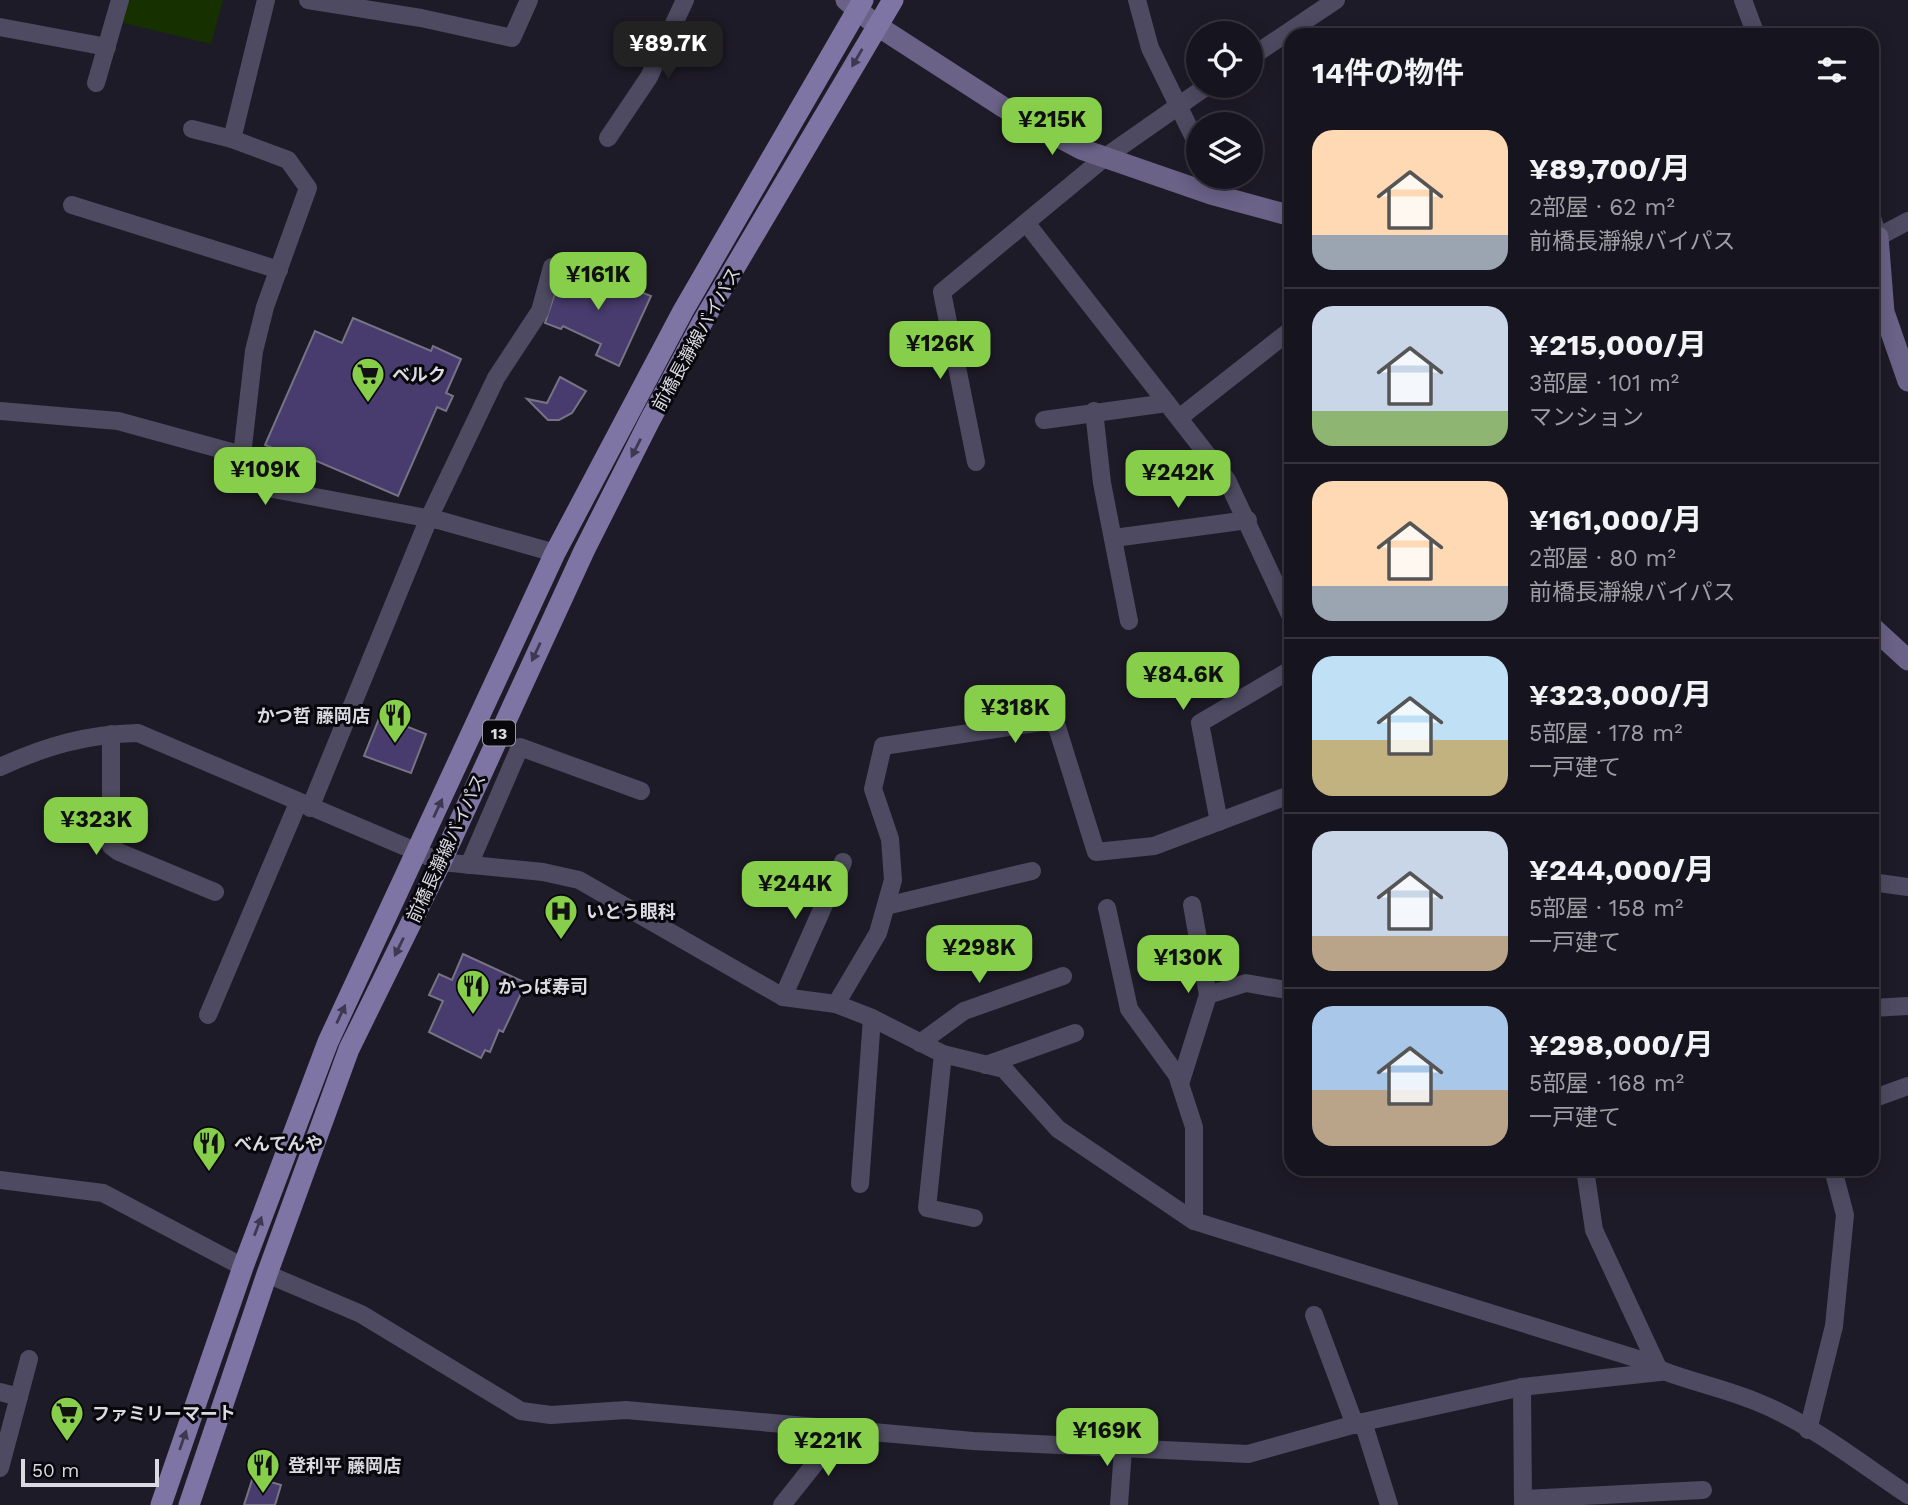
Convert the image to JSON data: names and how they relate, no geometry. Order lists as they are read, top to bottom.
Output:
{
  "streets": {
    "main road": ["前橋長瀞線バイパス", "13"]
  },
  "places": {
    "supermarket": ["ベルク", "ファミリーマート"],
    "restaurant": [
      "かつ哲 藤岡店",
      "かっぱ寿司",
      "べんてんや",
      "登利平 藤岡店"
    ],
    "hospital": ["いとう眼科"]
  },
  "scale_bar": "50 m",
  "page": {
    "price": [
      "¥89.7K",
      "¥215K",
      "¥161K",
      "¥126K",
      "¥109K",
      "¥242K",
      "¥84.6K",
      "¥318K",
      "¥323K",
      "¥244K",
      "¥298K",
      "¥130K",
      "¥169K",
      "¥221K"
    ],
    "heading": "14件の物件",
    "list": [
      {
        "name": "¥89,700/月",
        "note": "2部屋 · 62 m² · 前橋長瀞線バイパス"
      },
      {
        "name": "¥215,000/月",
        "note": "3部屋 · 101 m² · マンション"
      },
      {
        "name": "¥161,000/月",
        "note": "2部屋 · 80 m² · 前橋長瀞線バイパス"
      },
      {
        "name": "¥323,000/月",
        "note": "5部屋 · 178 m² · 一戸建て"
      },
      {
        "name": "¥244,000/月",
        "note": "5部屋 · 158 m² · 一戸建て"
      },
      {
        "name": "¥298,000/月",
        "note": "5部屋 · 168 m² · 一戸建て"
      }
    ],
    "scale": "50 m"
  }
}
